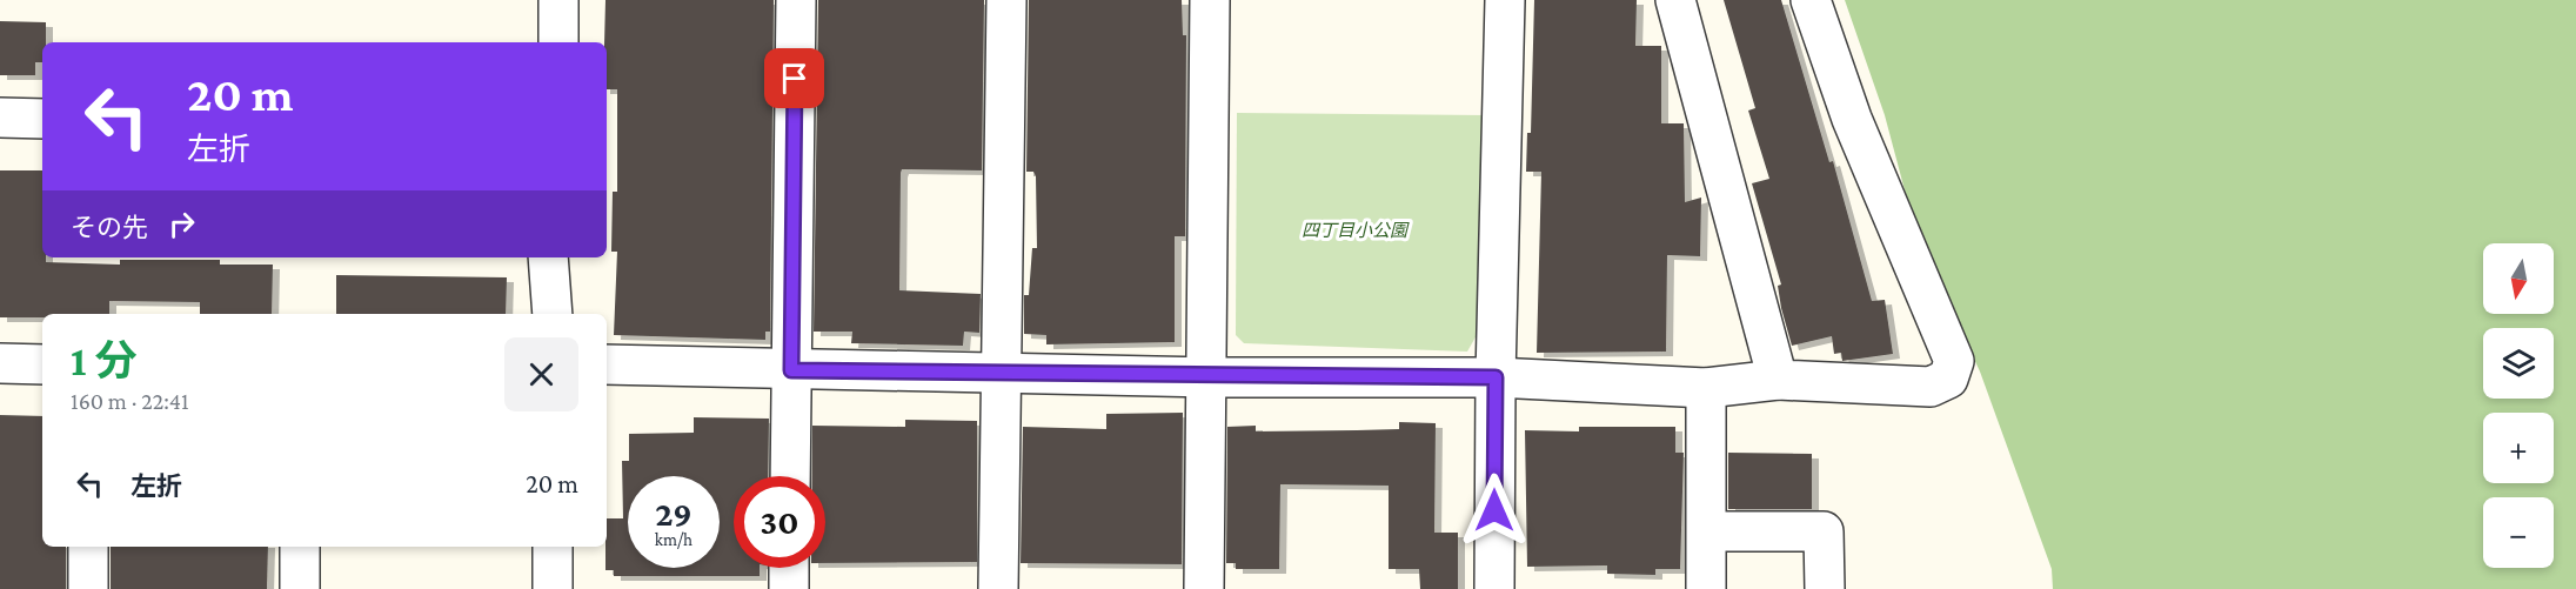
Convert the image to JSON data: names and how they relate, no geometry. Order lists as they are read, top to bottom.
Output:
{
  "parks": ["四丁目小公園"],
  "north": "bottom",
  "page": {
    "turn": ["20 m", "左折"],
    "then": "その先",
    "map_buttons": ["+", "−"],
    "heading": ["1 分", "160 m · 22:41"],
    "list": [
      {
        "name": "左折",
        "value": "20 m"
      }
    ],
    "speed": "29 km/h",
    "limit": "30"
  }
}
